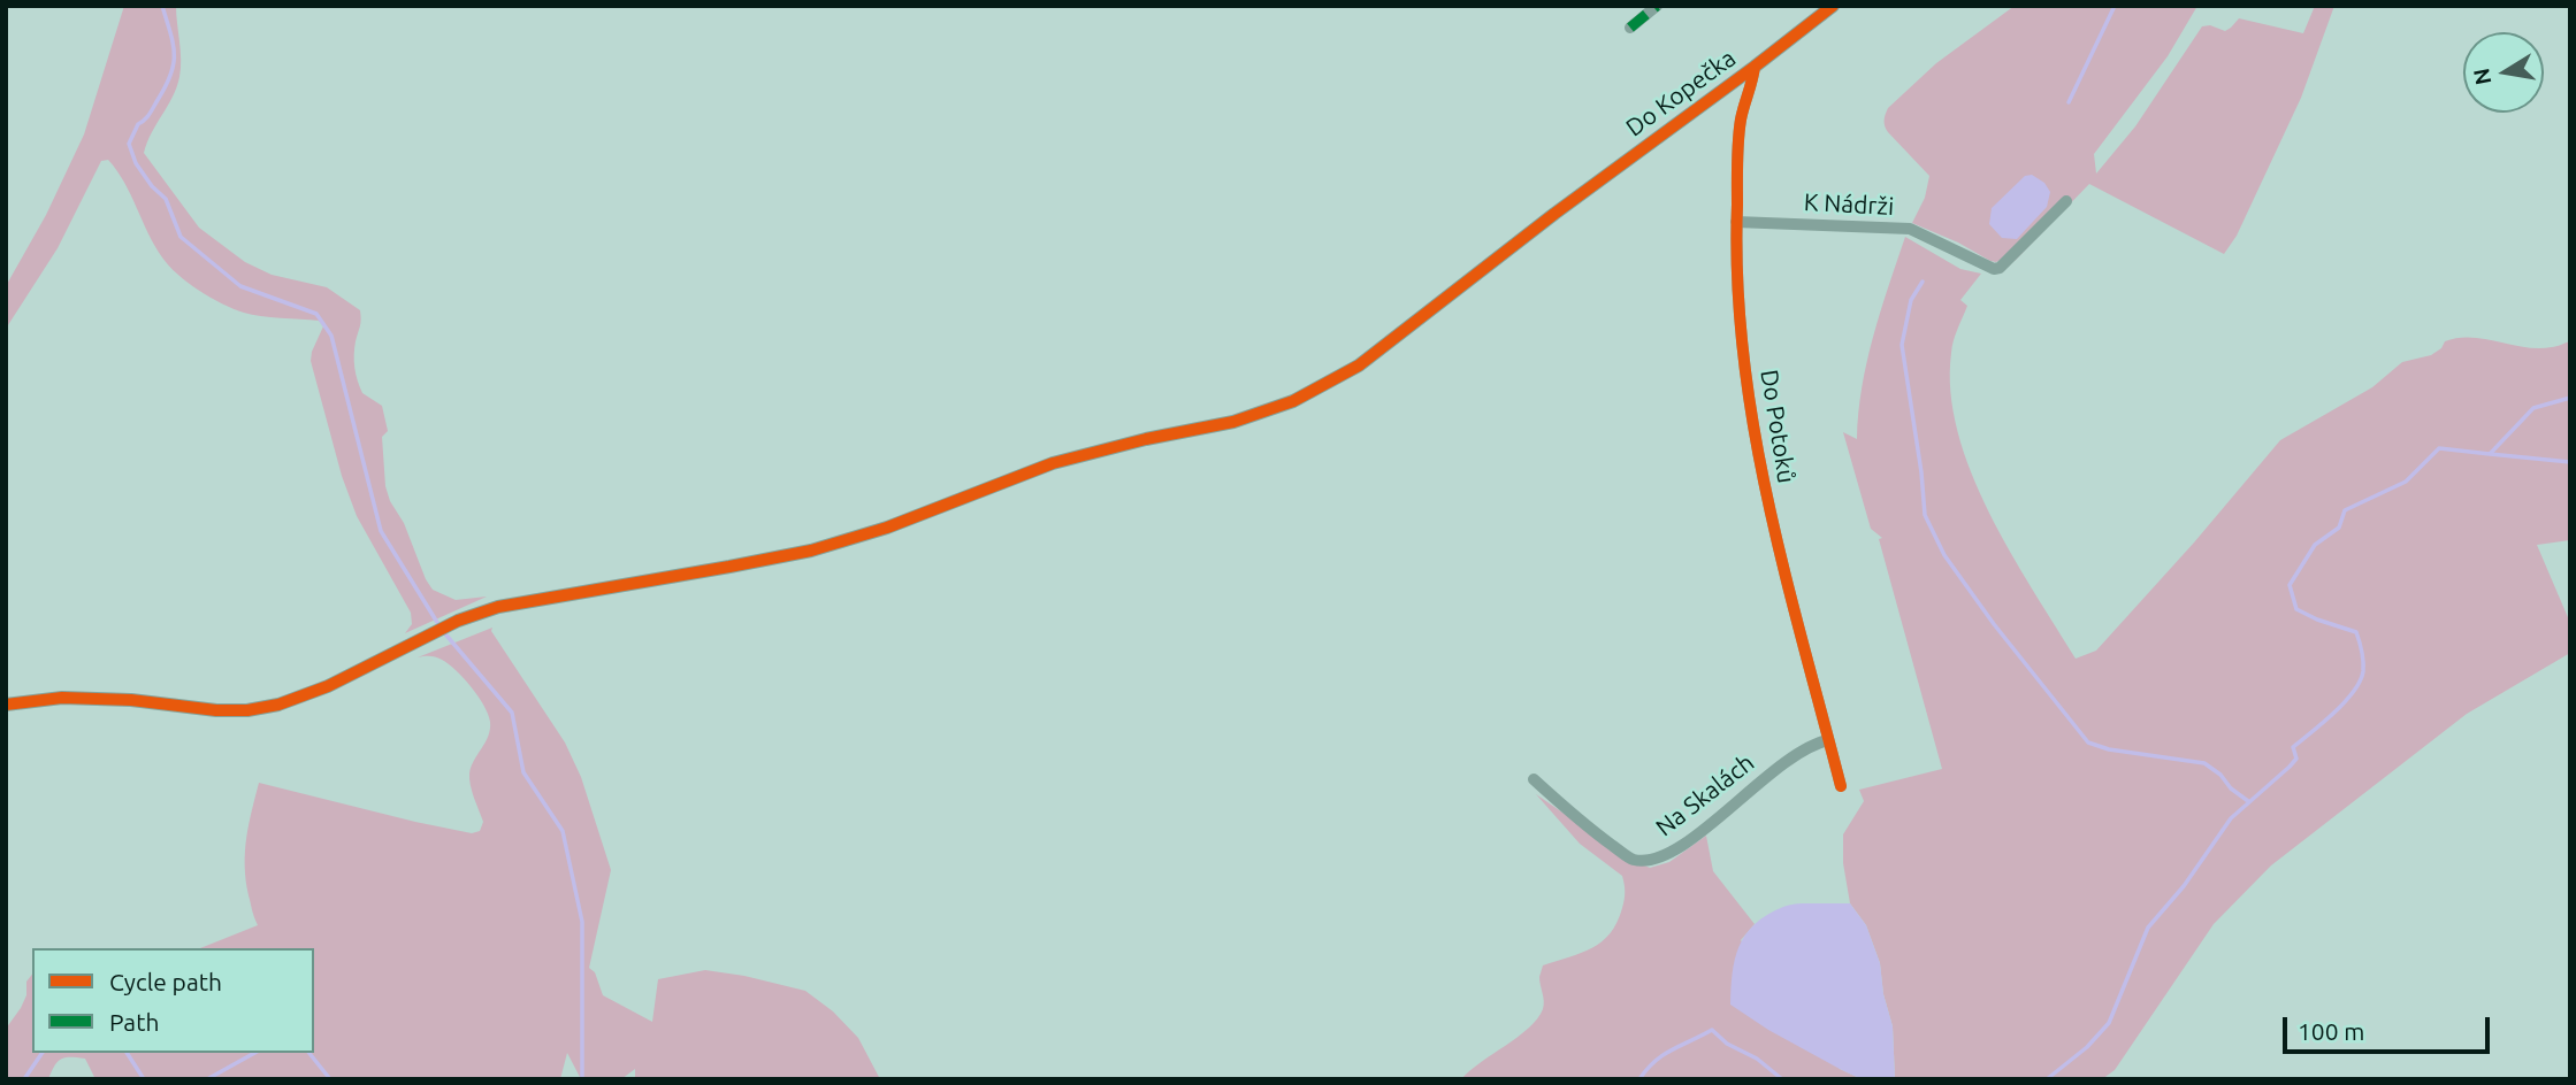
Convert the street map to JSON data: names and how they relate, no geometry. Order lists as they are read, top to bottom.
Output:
{
  "streets": {
    "street": [
      "Do Kopečka",
      "K Nádrži",
      "Do Potoků",
      "Na Skalách"
    ]
  },
  "crossings": [
    ["Do Kopečka", "Do Potoků"],
    ["K Nádrži", "Do Potoků"],
    ["Do Potoků", "Na Skalách"]
  ],
  "legend": ["Cycle path", "Path"],
  "scale_bar": "100 m",
  "north": "left"
}
